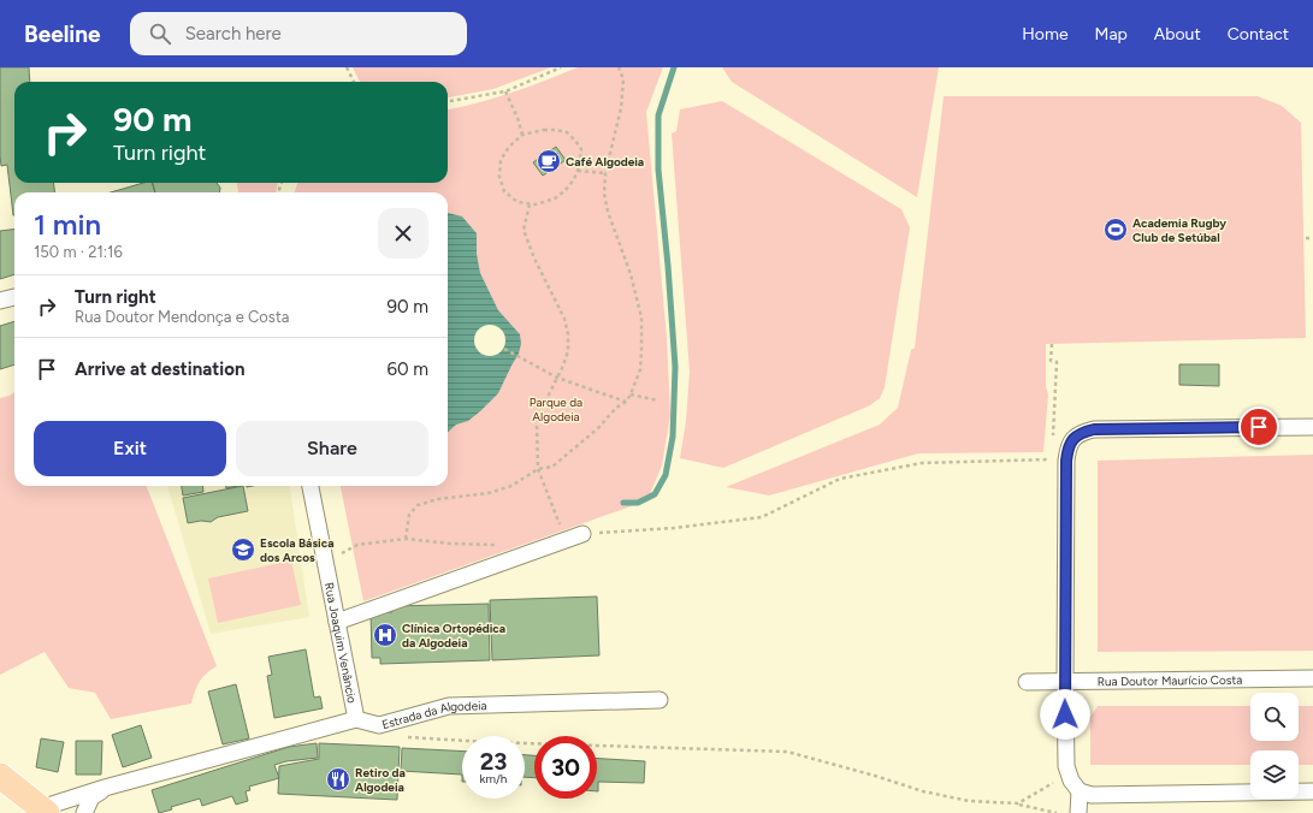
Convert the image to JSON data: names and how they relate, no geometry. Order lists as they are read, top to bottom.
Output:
{
  "streets": {
    "street": ["Rua Joaquim Venâncio", "Rua Doutor Maurício Costa", "Estrada da Algodeia"]
  },
  "crossings": [
    ["Rua Joaquim Venâncio", "Estrada da Algodeia"]
  ],
  "parks": ["Parque da Algodeia"],
  "places": {
    "cafe": ["Café Algodeia"],
    "sports": ["Academia Rugby Club de Setúbal"],
    "school or university": ["Escola Básica dos Arcos"],
    "hospital": ["Clínica Ortopédica da Algodeia"],
    "restaurant": ["Retiro da Algodeia"]
  },
  "page": {
    "header": "Beeline",
    "search": "Search here",
    "nav": [
      "Home",
      "Map",
      "About",
      "Contact"
    ],
    "turn": ["90 m", "Turn right"],
    "heading": ["1 min", "150 m · 21:16"],
    "list": [
      {
        "name": "Turn right",
        "note": "Rua Doutor Mendonça e Costa",
        "value": "90 m"
      },
      {
        "name": "Arrive at destination",
        "value": "60 m"
      }
    ],
    "buttons": ["Exit", "Share"],
    "speed": "23 km/h",
    "limit": "30"
  }
}
